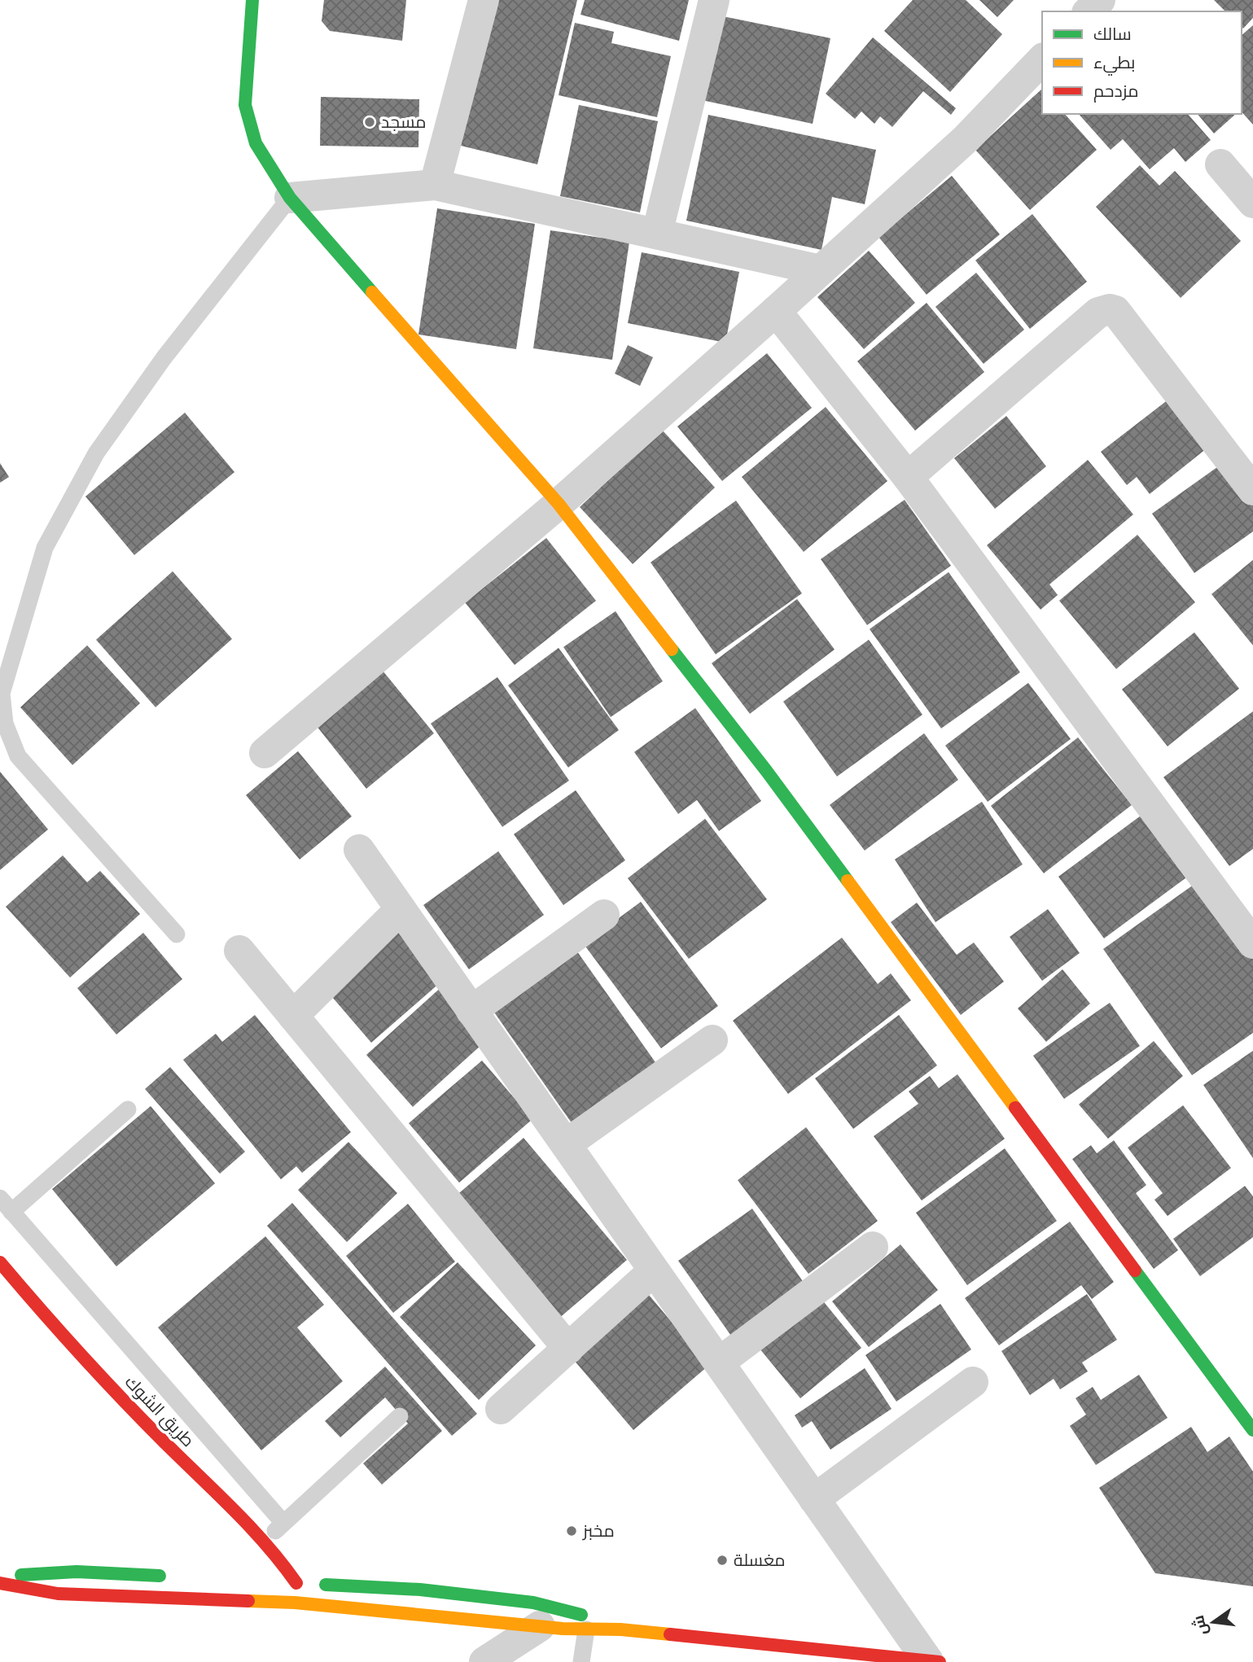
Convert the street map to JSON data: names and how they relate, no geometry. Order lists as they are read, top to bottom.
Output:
{
  "streets": {
    "main road": ["طريق الشوك"]
  },
  "places": ["مسجد", "مخبز", "مغسلة"],
  "legend": ["سالك", "بطيء", "مزدحم"],
  "north": "left"
}
